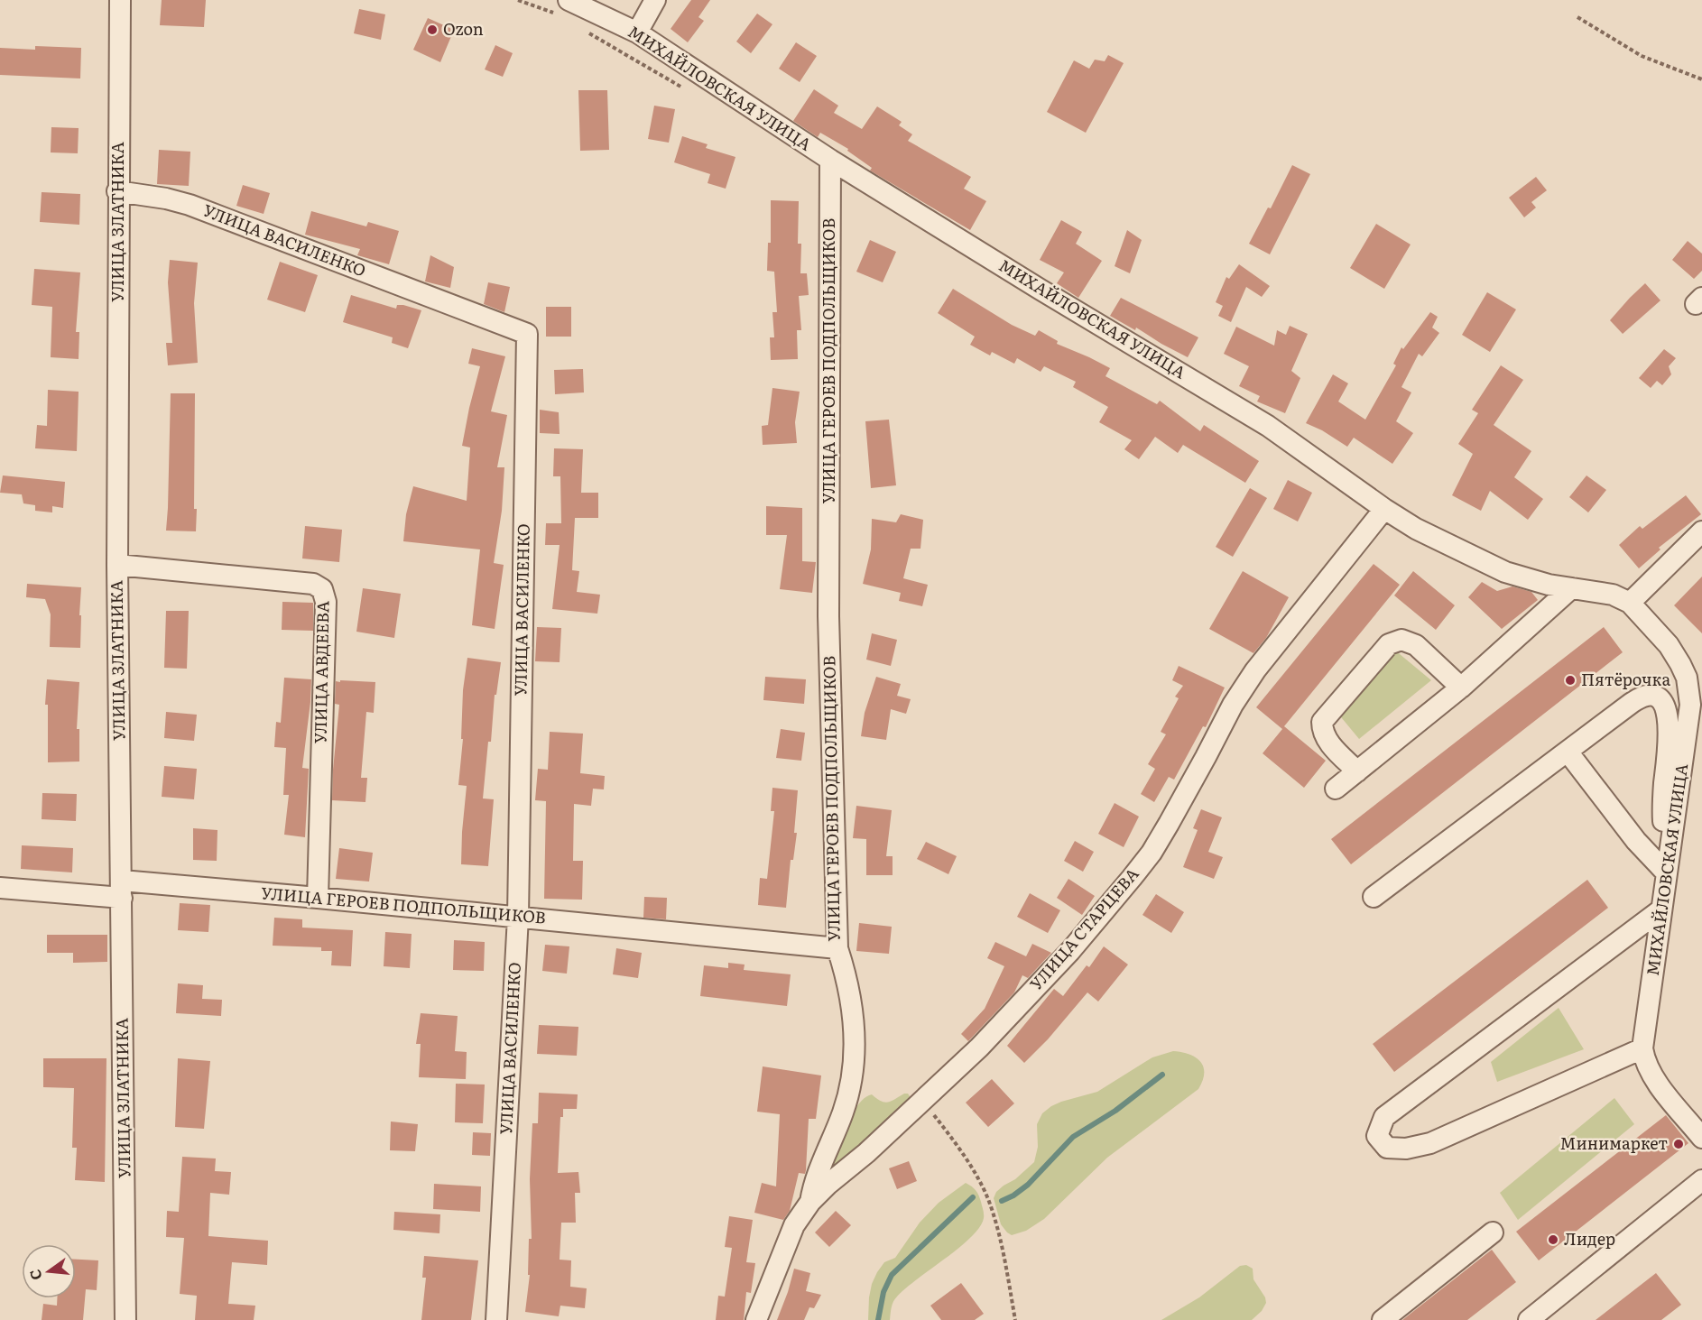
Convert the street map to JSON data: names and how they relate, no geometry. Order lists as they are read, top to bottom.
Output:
{
  "streets": {
    "street": [
      "МИХАЙЛОВСКАЯ УЛИЦА",
      "УЛИЦА ЗЛАТНИКА",
      "УЛИЦА ВАСИЛЕНКО",
      "УЛИЦА ГЕРОЕВ ПОДПОЛЬЩИКОВ",
      "УЛИЦА АВДЕЕВА",
      "УЛИЦА СТАРЦЕВА"
    ]
  },
  "crossings": [
    ["МИХАЙЛОВСКАЯ УЛИЦА", "УЛИЦА ГЕРОЕВ ПОДПОЛЬЩИКОВ"],
    ["МИХАЙЛОВСКАЯ УЛИЦА", "УЛИЦА СТАРЦЕВА"],
    ["УЛИЦА ЗЛАТНИКА", "УЛИЦА ВАСИЛЕНКО"],
    ["УЛИЦА ЗЛАТНИКА", "УЛИЦА ГЕРОЕВ ПОДПОЛЬЩИКОВ"],
    ["УЛИЦА ЗЛАТНИКА", "УЛИЦА АВДЕЕВА"],
    ["УЛИЦА ВАСИЛЕНКО", "УЛИЦА ГЕРОЕВ ПОДПОЛЬЩИКОВ"],
    ["УЛИЦА ГЕРОЕВ ПОДПОЛЬЩИКОВ", "УЛИЦА АВДЕЕВА"]
  ],
  "places": [
    "Ozon",
    "Пятёрочка",
    "Минимаркет",
    "Лидер"
  ],
  "north": "left"
}
